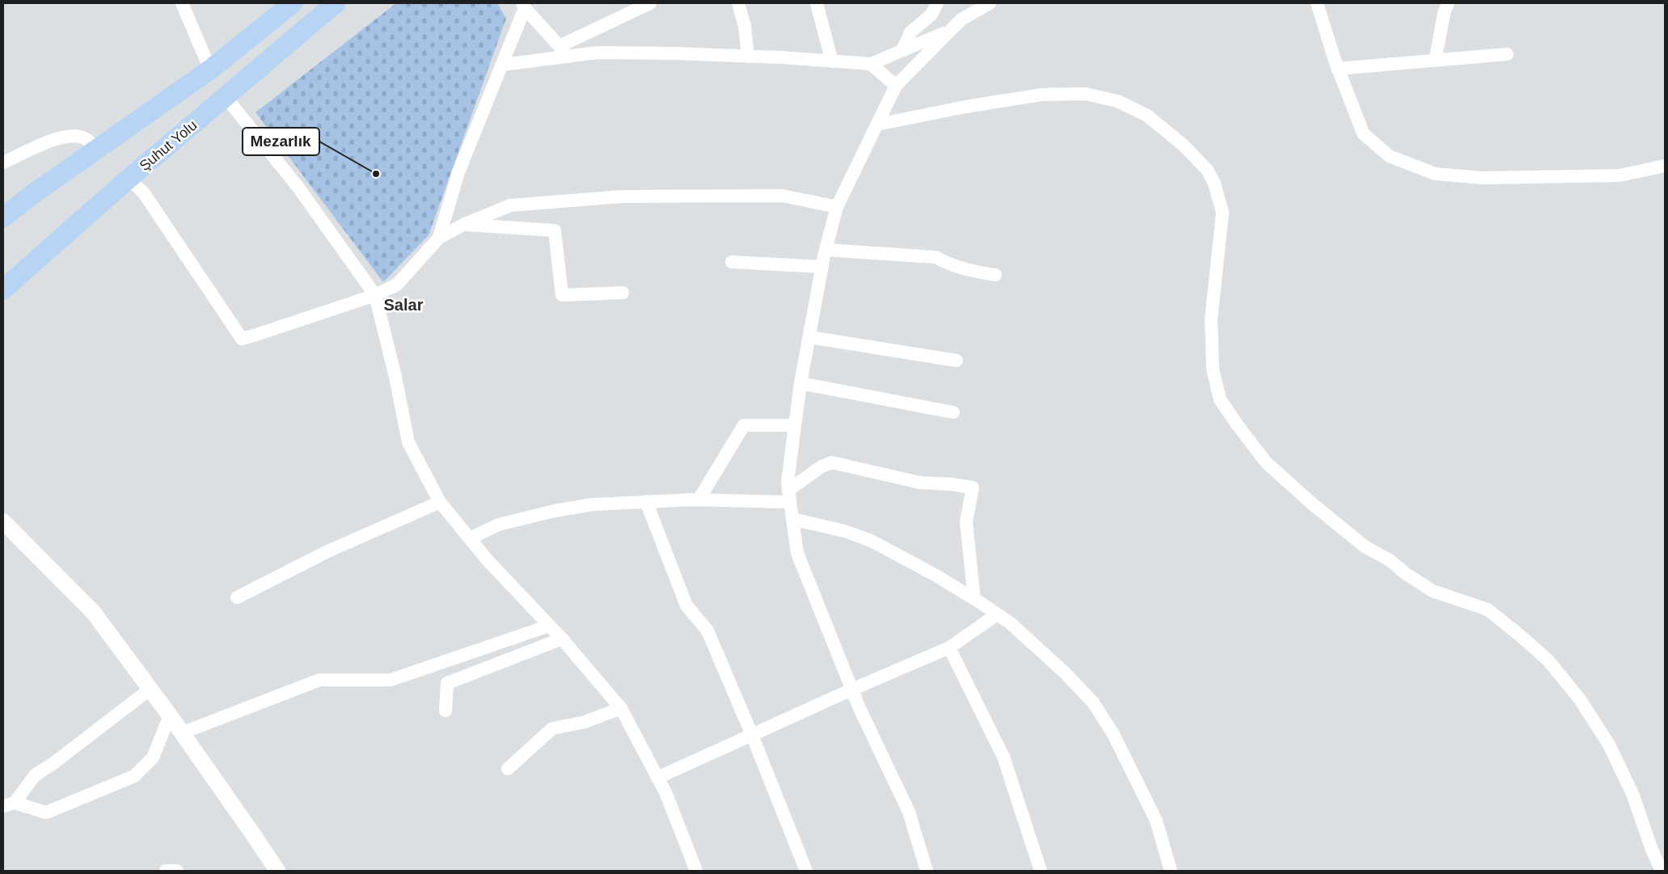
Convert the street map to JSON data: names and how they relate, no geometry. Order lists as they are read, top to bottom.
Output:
{
  "streets": {
    "main road": ["Şuhut Yolu"]
  },
  "districts": ["Salar"],
  "places": ["Mezarlık"]
}
